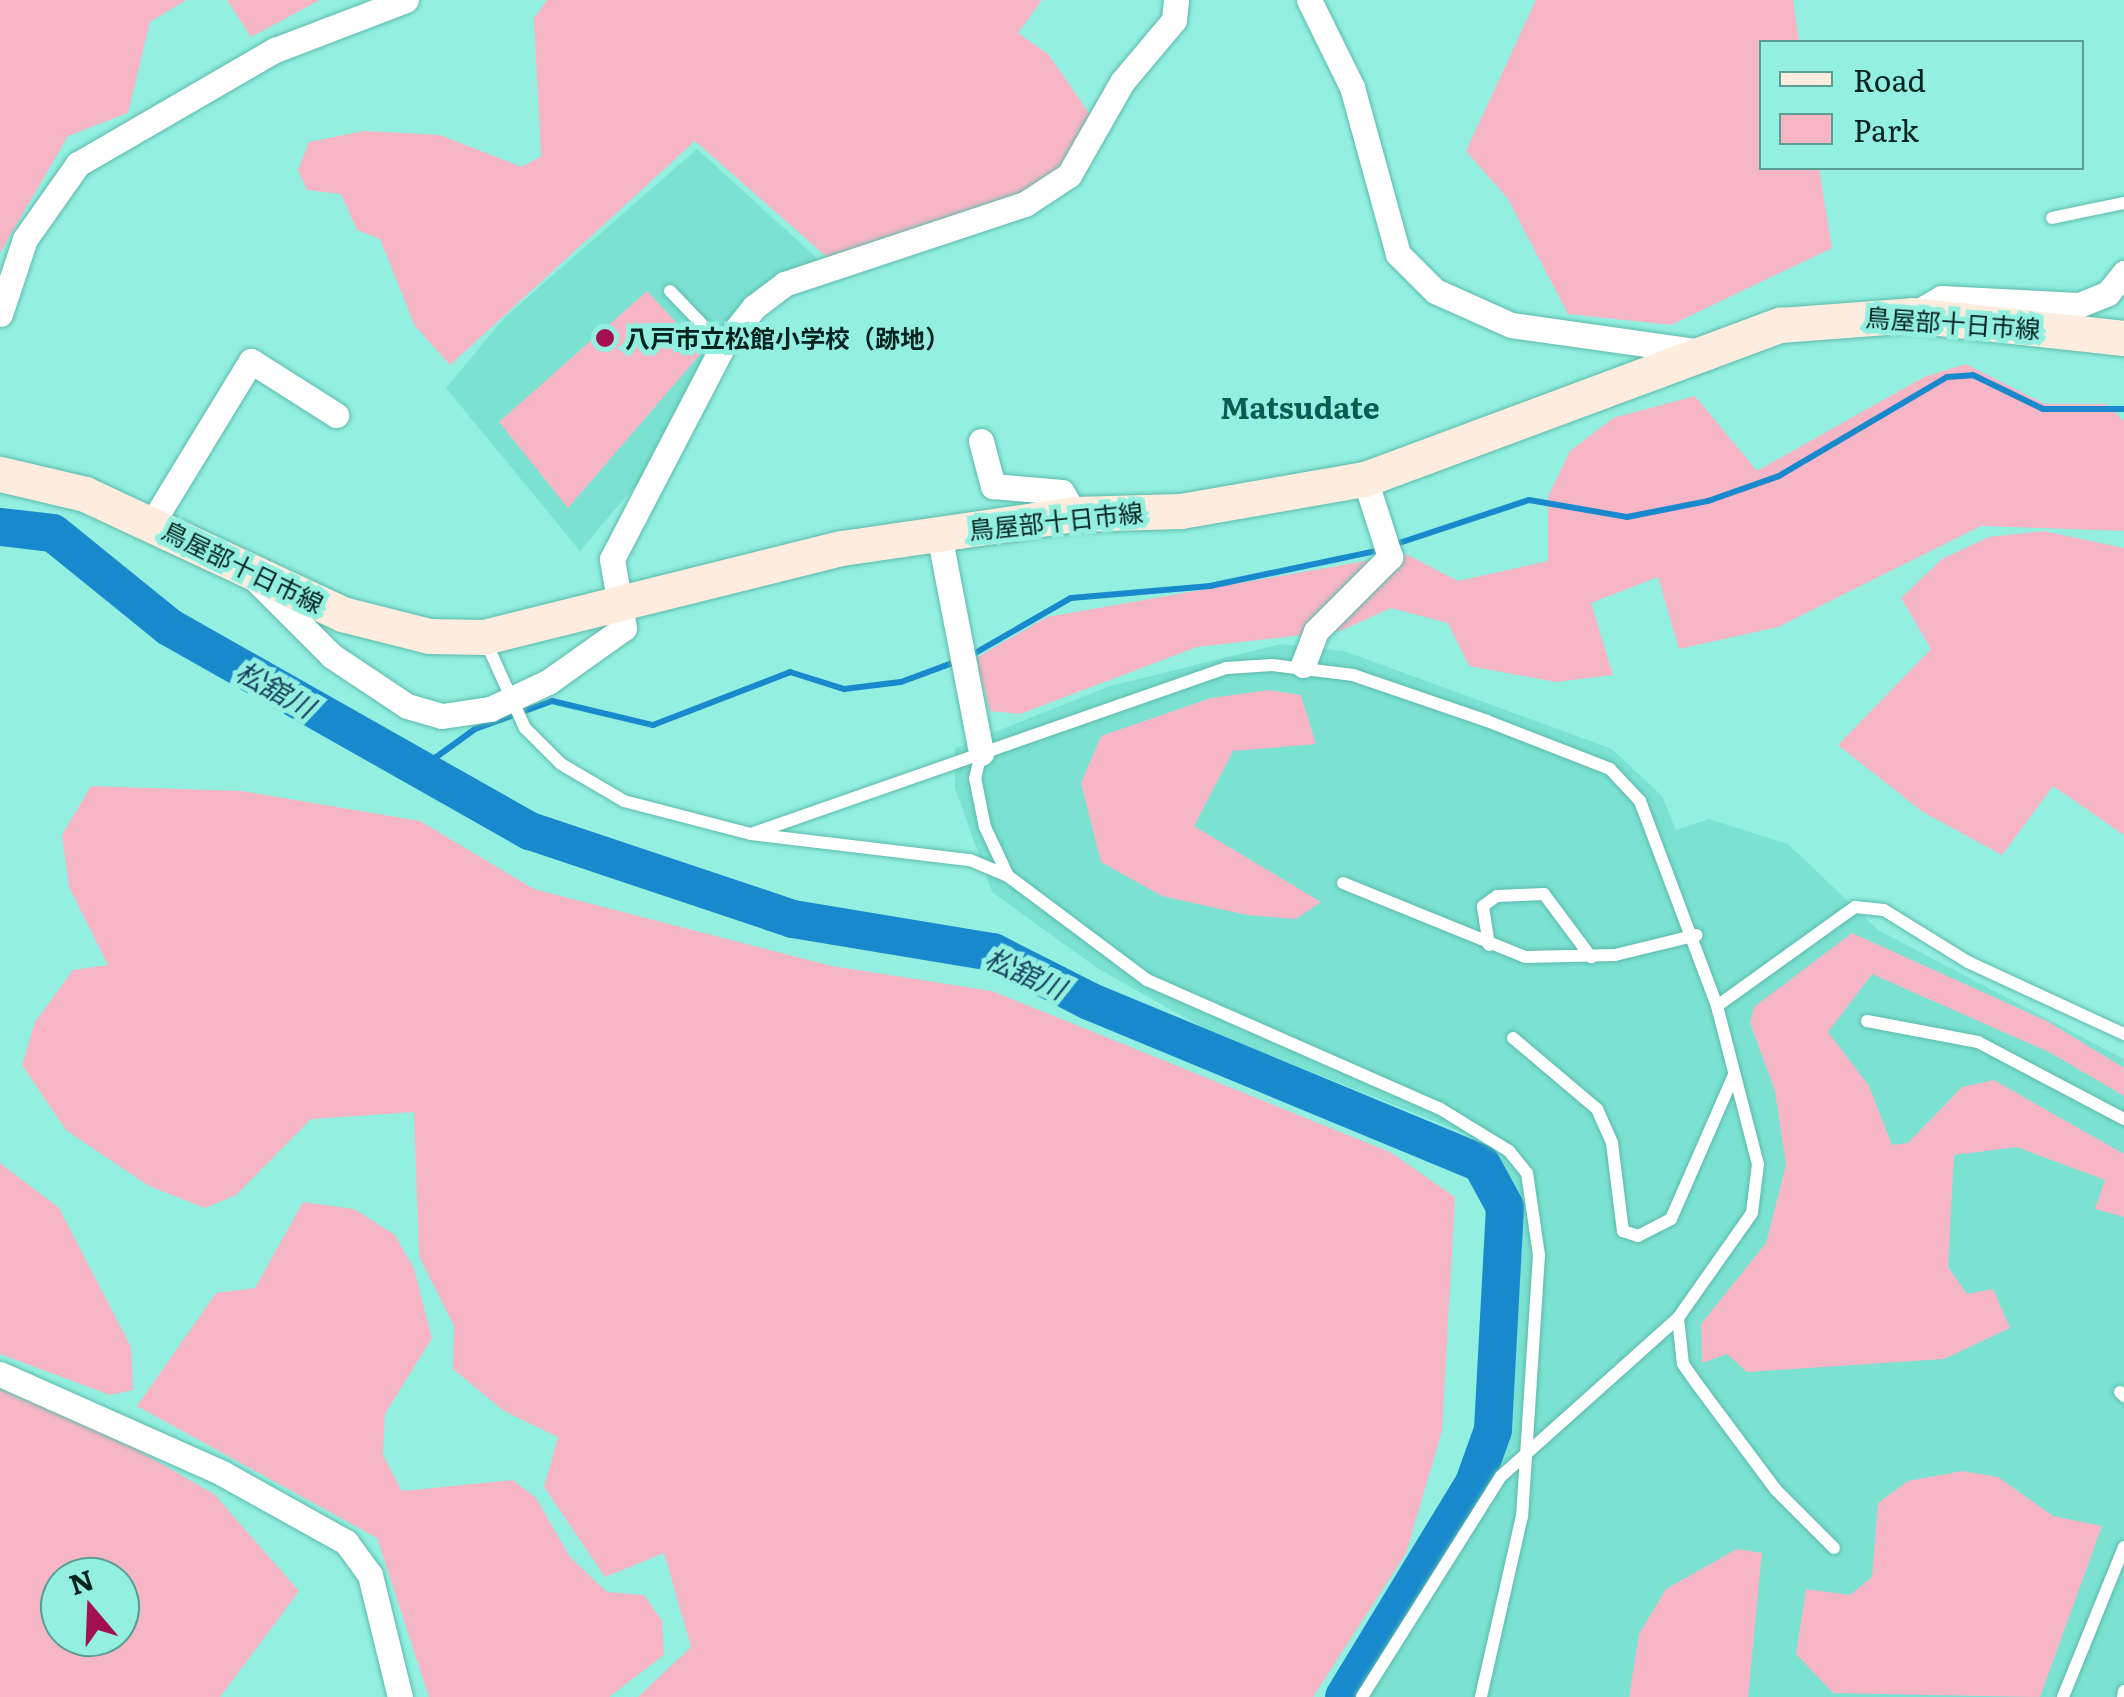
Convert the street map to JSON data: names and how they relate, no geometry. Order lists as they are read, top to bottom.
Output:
{
  "streets": {
    "main road": ["鳥屋部十日市線"]
  },
  "districts": ["Matsudate"],
  "water": ["松舘川"],
  "places": ["八戸市立松館小学校（跡地）"],
  "legend": ["Road", "Park"],
  "north": "top"
}
